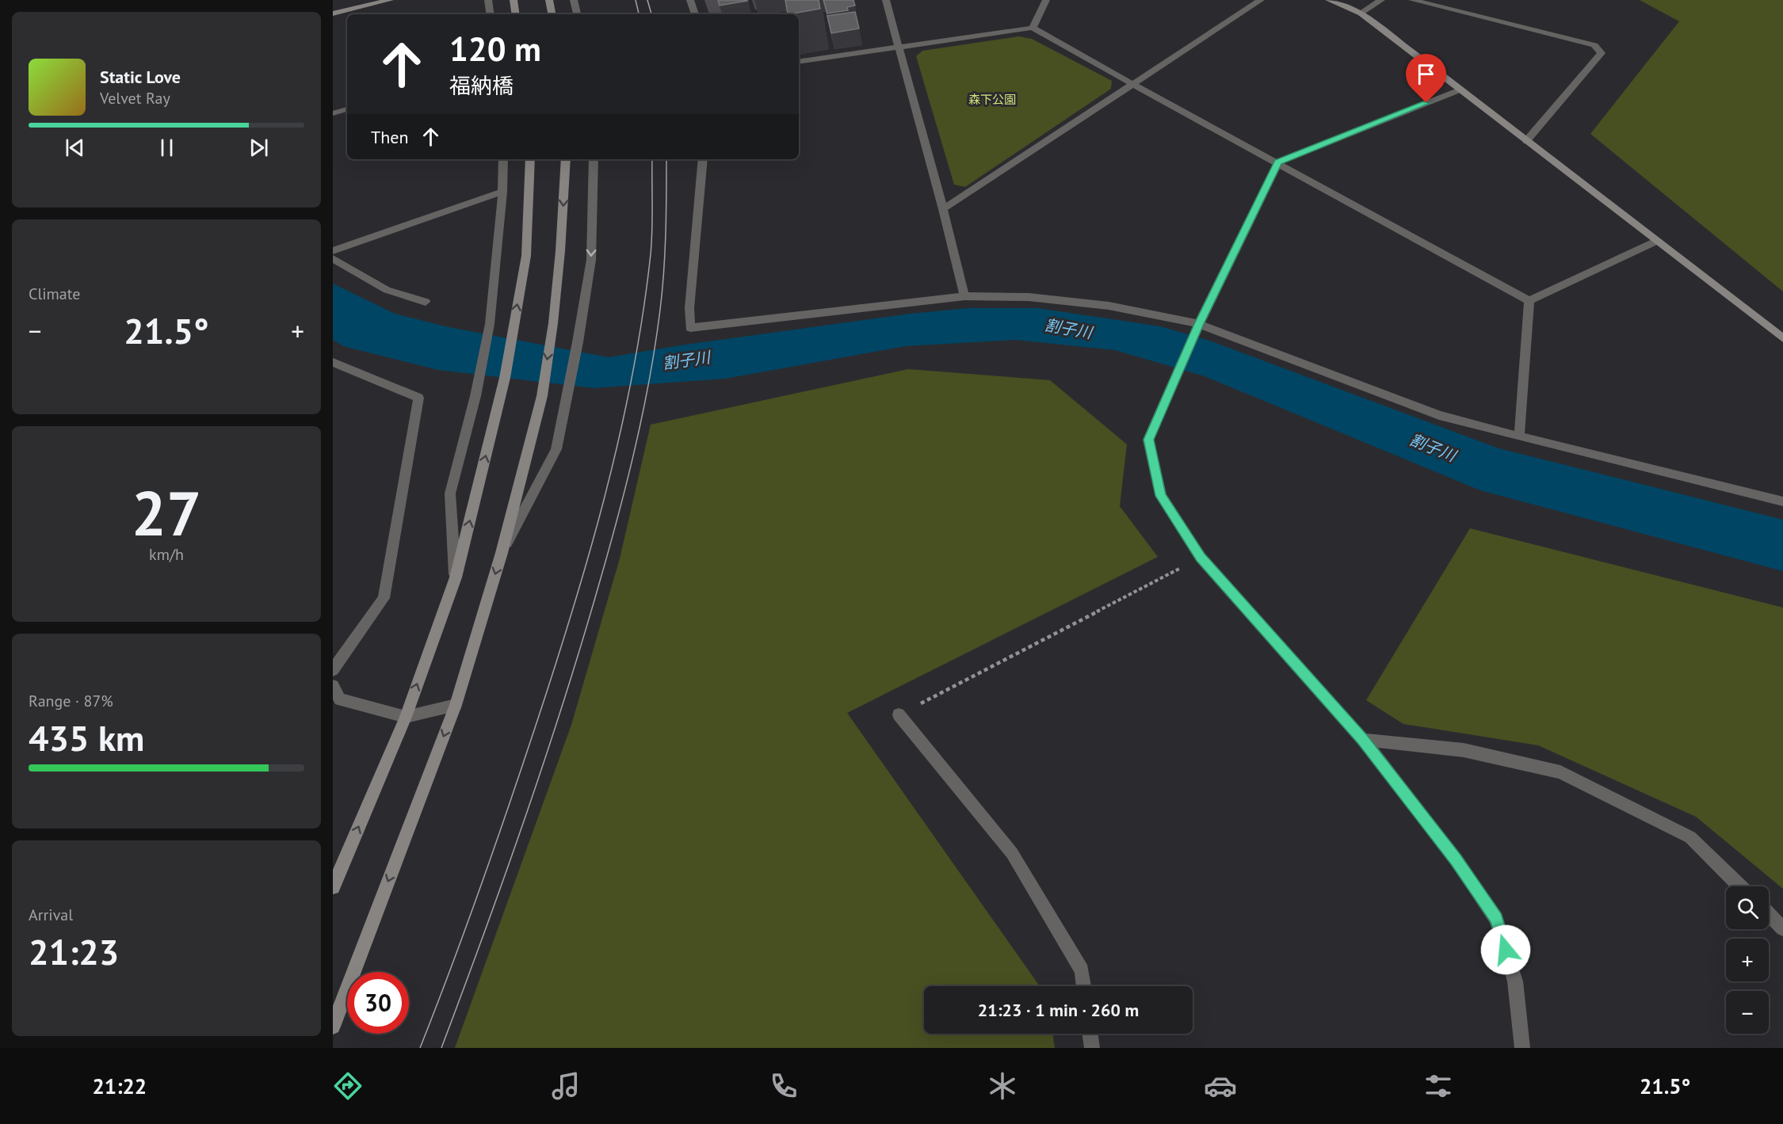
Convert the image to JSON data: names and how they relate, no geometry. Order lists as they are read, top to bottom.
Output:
{
  "water": ["割子川"],
  "parks": ["森下公園"],
  "page": {
    "turn": ["120 m", "福納橋"],
    "song": ["Static Love", "Velvet Ray"],
    "then": "Then",
    "tile": [
      "Climate",
      ["27", "km/h"],
      ["Range · 87%", "435 km"],
      ["Arrival", "21:23"]
    ],
    "heat": ["−", "21.5°", "+"],
    "map_buttons": ["+", "−"],
    "limit": "30",
    "trip": "21:23 · 1 min · 260 m",
    "tabs": ["21:22", "21.5°"]
  }
}
